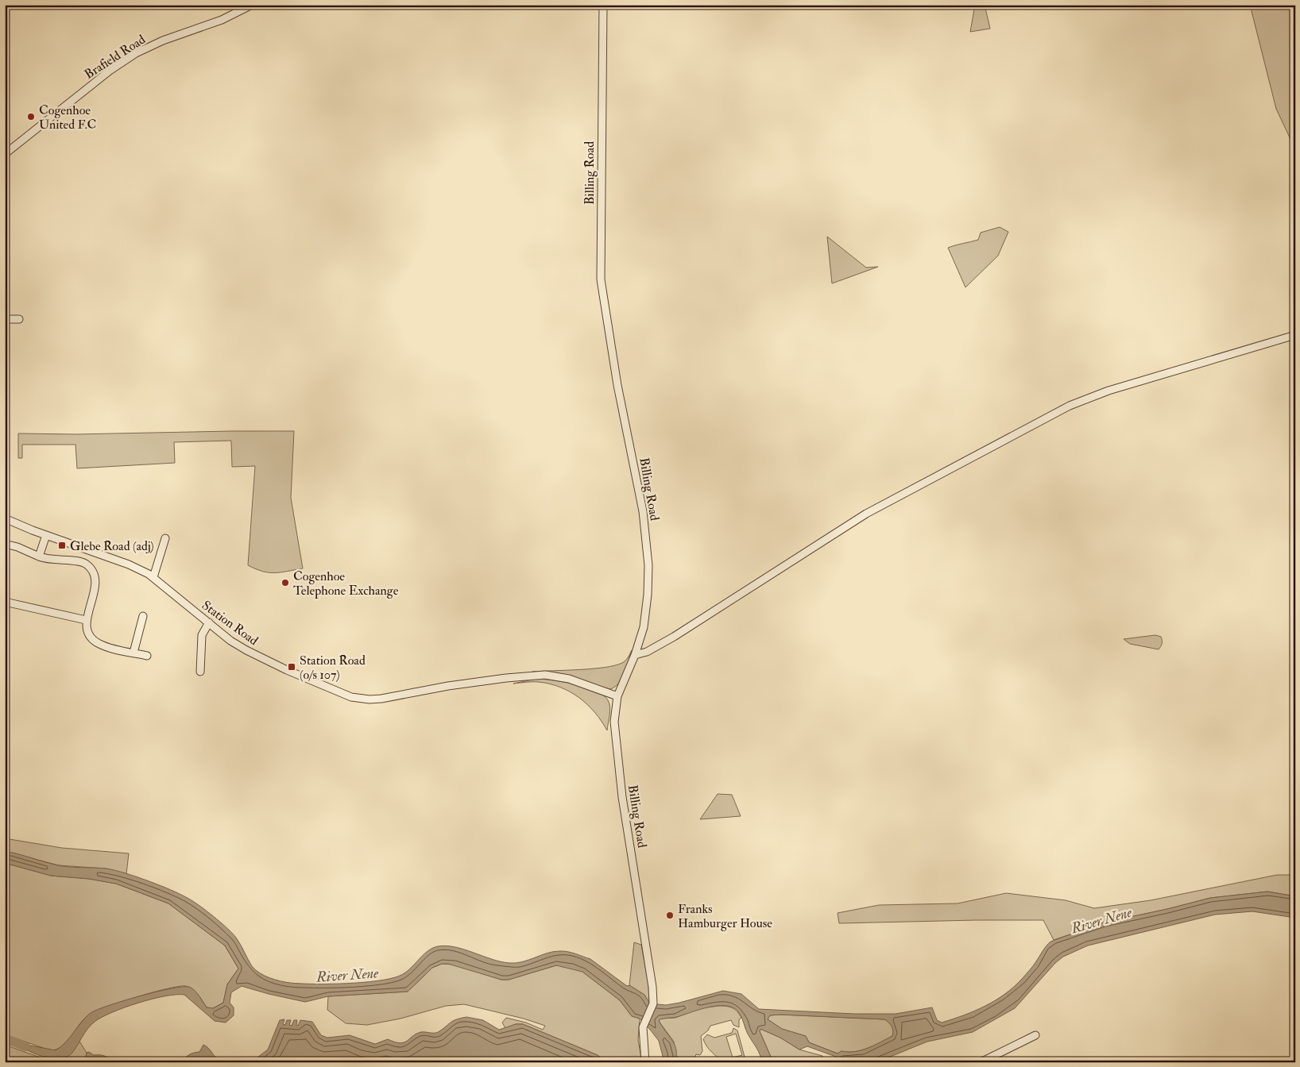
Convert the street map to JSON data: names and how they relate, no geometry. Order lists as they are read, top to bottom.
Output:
{
  "streets": {
    "street": ["Brafield Road", "Billing Road", "Station Road"]
  },
  "crossings": [
    ["Billing Road", "Station Road"]
  ],
  "water": ["River Nene"],
  "places": {
    "other": ["Cogenhoe United F.C", "Cogenhoe Telephone Exchange", "Franks Hamburger House"],
    "transit": ["Glebe Road (adj)", "Station Road (o/s 107)"]
  }
}
